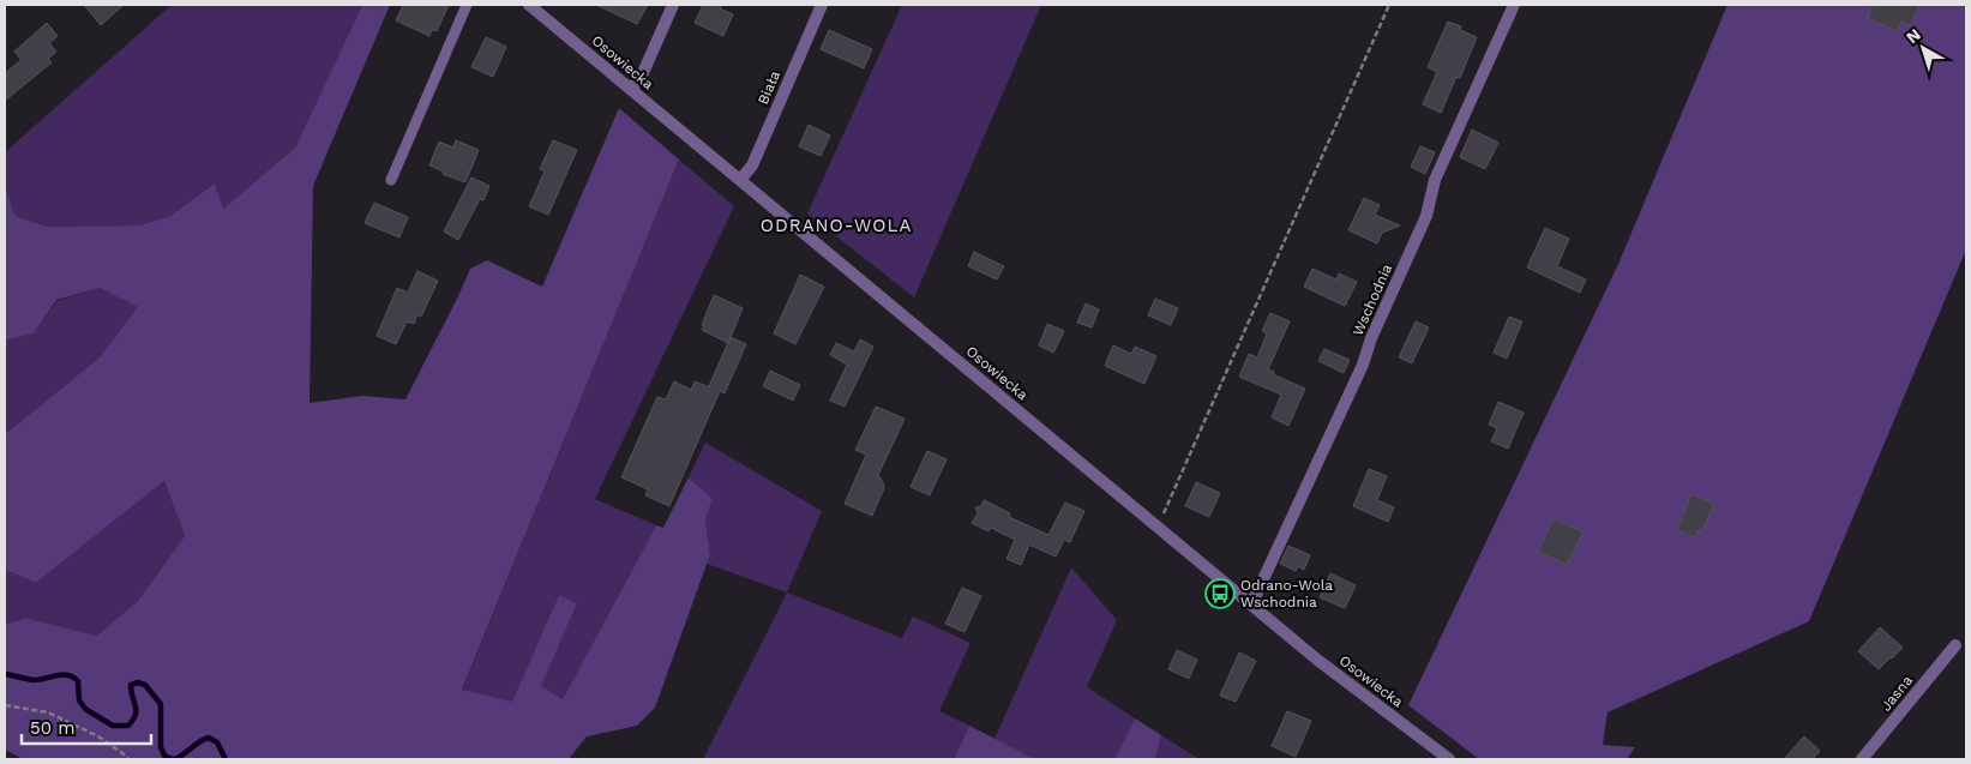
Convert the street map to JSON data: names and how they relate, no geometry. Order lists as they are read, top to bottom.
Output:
{
  "streets": {
    "street": [
      "Osowiecka",
      "Biała",
      "Wschodnia",
      "Jasna"
    ]
  },
  "crossings": [
    ["Osowiecka", "Biała"],
    ["Osowiecka", "Wschodnia"]
  ],
  "districts": ["ODRANO-WOLA"],
  "places": {
    "bus stop": ["Odrano-Wola Wschodnia"]
  },
  "scale_bar": "50 m",
  "north": "top left"
}
